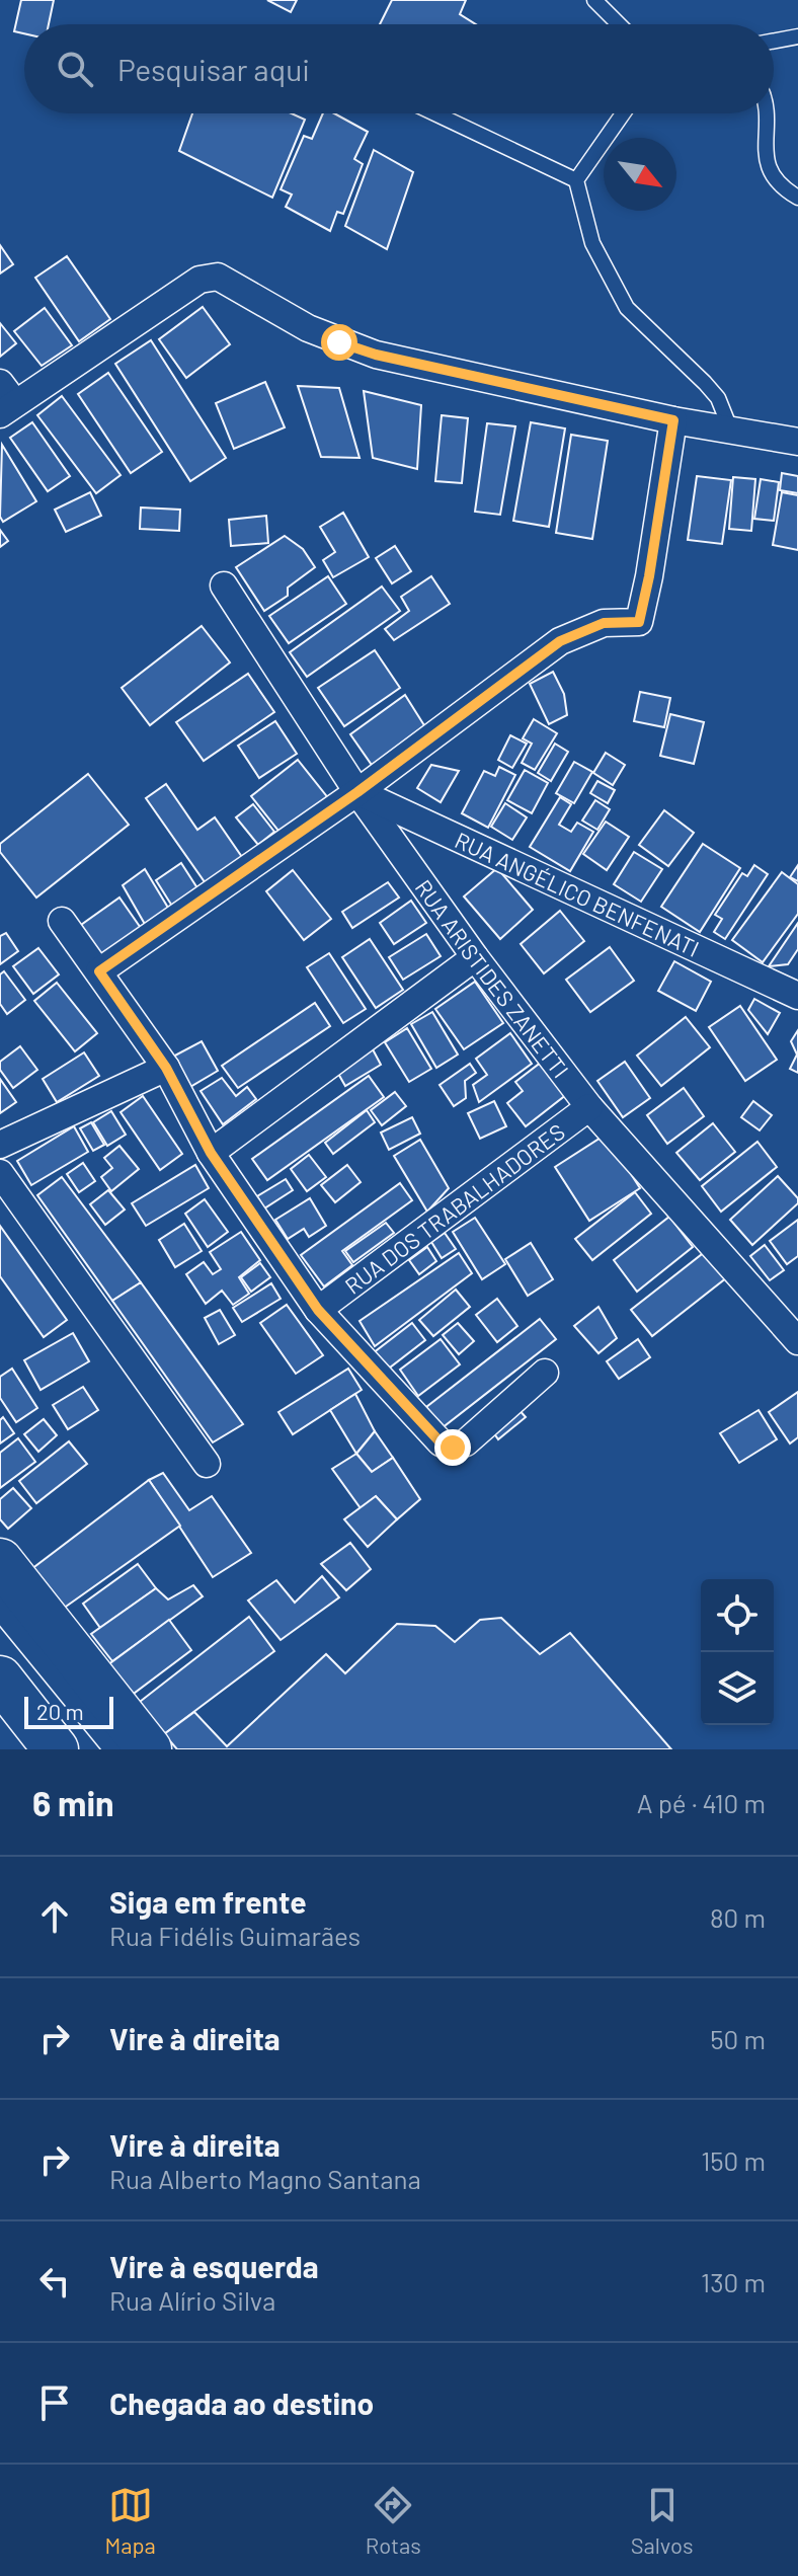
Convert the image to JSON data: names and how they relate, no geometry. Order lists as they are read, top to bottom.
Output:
{
  "streets": {
    "street": ["RUA ANGÉLICO BENFENATI", "RUA ARISTIDES ZANETTI", "RUA DOS TRABALHADORES"]
  },
  "crossings": [
    ["RUA ANGÉLICO BENFENATI", "RUA ARISTIDES ZANETTI"],
    ["RUA ARISTIDES ZANETTI", "RUA DOS TRABALHADORES"]
  ],
  "scale_bar": "20 m",
  "north": "bottom right",
  "page": {
    "search": "Pesquisar aqui",
    "scale": "20 m",
    "heading": ["6 min", "A pé · 410 m"],
    "list": [
      ["Siga em frente", "Rua Fidélis Guimarães", "80 m"],
      ["Vire à direita", "50 m"],
      ["Vire à direita", "Rua Alberto Magno Santana", "150 m"],
      ["Vire à esquerda", "Rua Alírio Silva", "130 m"],
      "Chegada ao destino"
    ],
    "nav": ["Mapa", "Rotas", "Salvos"]
  }
}
